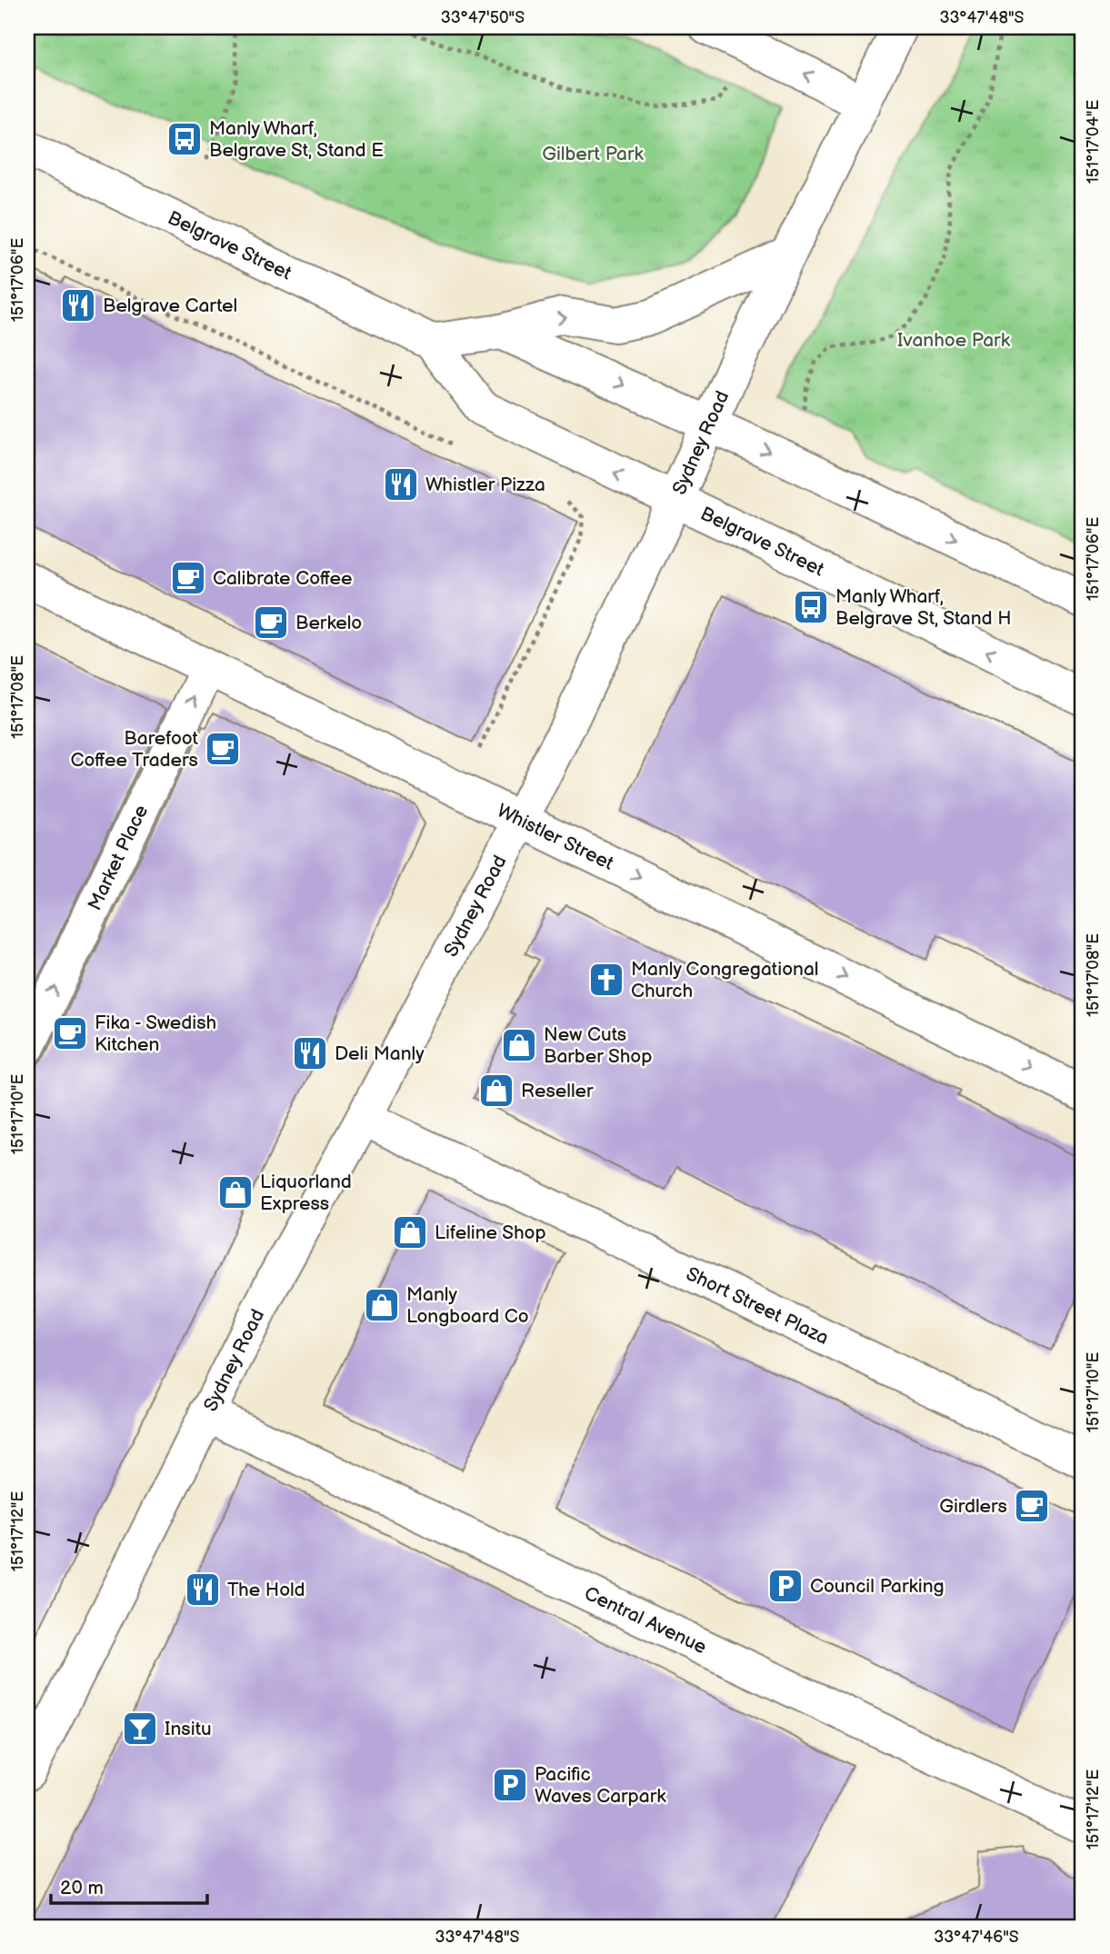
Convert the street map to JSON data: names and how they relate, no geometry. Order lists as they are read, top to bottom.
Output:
{
  "streets": {
    "street": [
      "Belgrave Street",
      "Sydney Road",
      "Whistler Street",
      "Market Place",
      "Short Street Plaza",
      "Central Avenue"
    ]
  },
  "crossings": [
    ["Belgrave Street", "Sydney Road"],
    ["Sydney Road", "Whistler Street"],
    ["Sydney Road", "Short Street Plaza"],
    ["Sydney Road", "Central Avenue"],
    ["Whistler Street", "Market Place"]
  ],
  "one_way": ["Whistler Street", "Market Place"],
  "parks": ["Gilbert Park", "Ivanhoe Park"],
  "places": {
    "bus stop": ["Manly Wharf, Belgrave St, Stand E", "Manly Wharf, Belgrave St, Stand H"],
    "restaurant": [
      "Belgrave Cartel",
      "Whistler Pizza",
      "Deli Manly",
      "The Hold"
    ],
    "cafe": [
      "Calibrate Coffee",
      "Berkelo",
      "Barefoot Coffee Traders",
      "Fika - Swedish Kitchen",
      "Girdlers"
    ],
    "church": ["Manly Congregational Church"],
    "shop": [
      "New Cuts Barber Shop",
      "Reseller",
      "Liquorland Express",
      "Lifeline Shop",
      "Manly Longboard Co"
    ],
    "parking": ["Council Parking", "Pacific Waves Carpark"],
    "bar": ["Insitu"]
  },
  "scale_bar": "20 m",
  "coordinates": [
    "33°47'50\"S",
    "33°47'48\"S",
    "151°17'04\"E",
    "151°17'06\"E",
    "151°17'08\"E",
    "151°17'10\"E",
    "151°17'12\"E",
    "33°47'46\"S"
  ]
}
